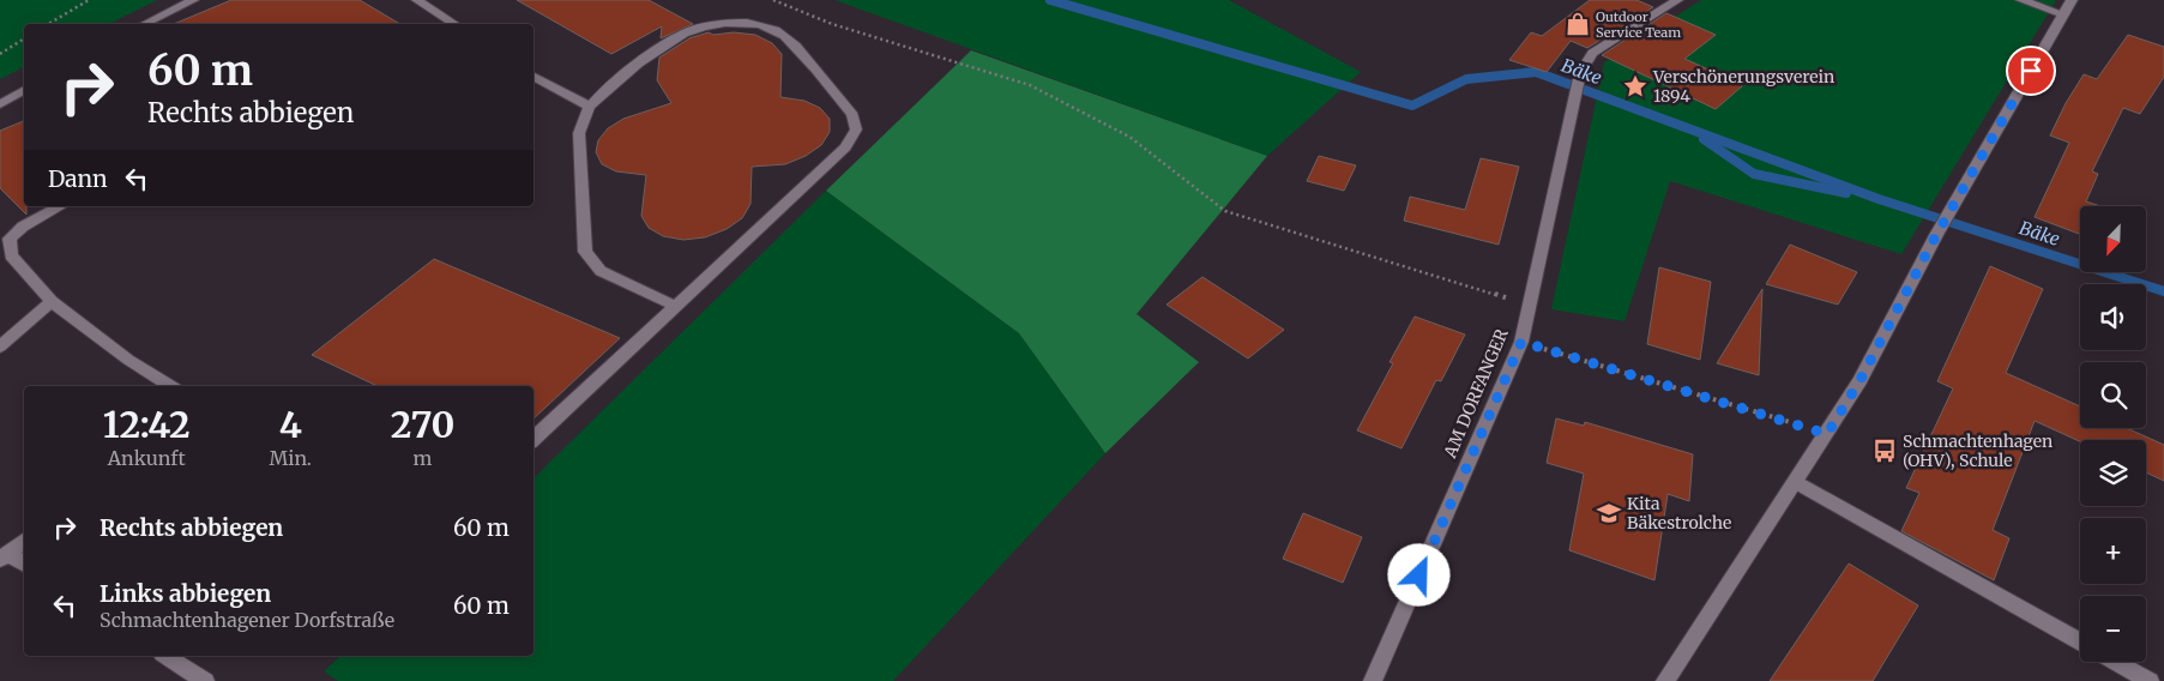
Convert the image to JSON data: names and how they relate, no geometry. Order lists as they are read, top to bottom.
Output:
{
  "streets": {
    "main road": ["AM DORFANGER"]
  },
  "water": ["Bäke"],
  "places": {
    "shop": ["Outdoor Service Team"],
    "place": ["Verschönerungsverein 1894"],
    "bus stop": ["Schmachtenhagen (OHV), Schule"],
    "school or university": ["Kita Bäkestrolche"]
  },
  "north": "bottom left",
  "page": {
    "turn": ["60 m", "Rechts abbiegen"],
    "then": "Dann",
    "map_buttons": ["+", "−"],
    "eta": [
      "12:42",
      "Ankunft",
      "4",
      "Min.",
      "270",
      "m"
    ],
    "list": [
      {
        "name": "Rechts abbiegen",
        "value": "60 m"
      },
      {
        "name": "Links abbiegen",
        "note": "Schmachtenhagener Dorfstraße",
        "value": "60 m"
      }
    ]
  }
}
